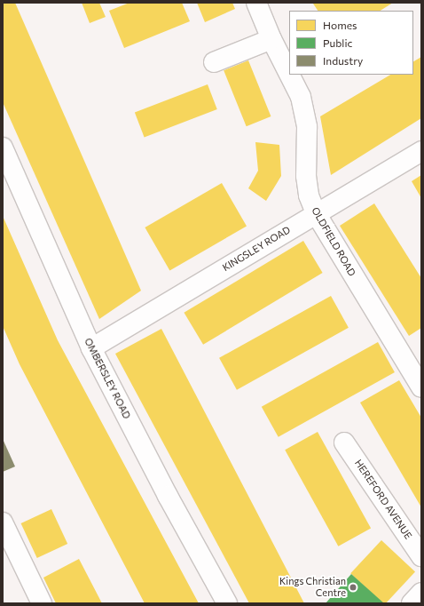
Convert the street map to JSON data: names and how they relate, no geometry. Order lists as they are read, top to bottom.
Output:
{
  "streets": {
    "street": [
      "OLDFIELD ROAD",
      "KINGSLEY ROAD",
      "OMBERSLEY ROAD",
      "HEREFORD AVENUE"
    ]
  },
  "crossings": [
    ["OLDFIELD ROAD", "KINGSLEY ROAD"],
    ["KINGSLEY ROAD", "OMBERSLEY ROAD"]
  ],
  "places": ["Kings Christian Centre"],
  "legend": ["Homes", "Public", "Industry"]
}
